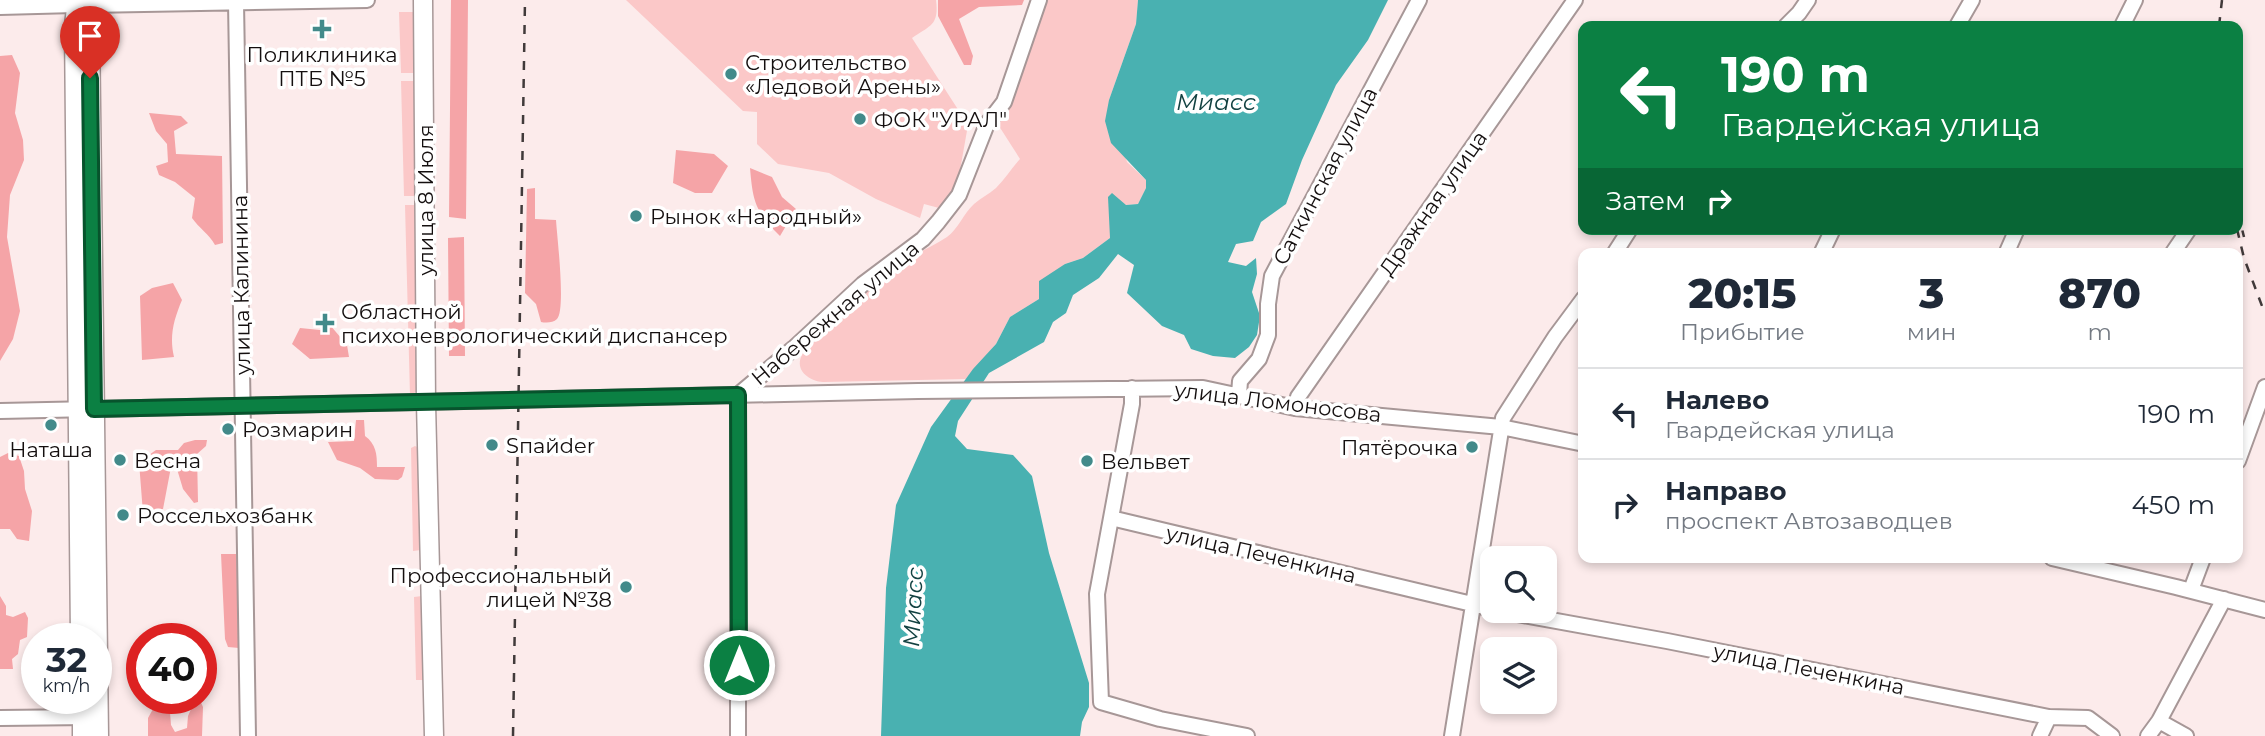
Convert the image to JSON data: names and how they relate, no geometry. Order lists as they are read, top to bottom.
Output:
{
  "streets": {
    "main road": ["улица 8 Июля"],
    "street": [
      "Саткинская улица",
      "Дражная улица",
      "улица Калинина",
      "Набережная улица",
      "улица Ломоносова",
      "улица Печенкина"
    ]
  },
  "crossings": [
    ["Саткинская улица", "улица Ломоносова"],
    ["улица 8 Июля", "улица Ломоносова"],
    ["Дражная улица", "улица Ломоносова"],
    ["улица Калинина", "улица Ломоносова"],
    ["Набережная улица", "улица Ломоносова"]
  ],
  "water": ["Миасс"],
  "places": {
    "health": ["Поликлиника ПТБ №5", "Областной психоневрологический диспансер"],
    "other": [
      "Строительство «Ледовой Арены»",
      "ФОК \"УРАЛ\"",
      "Рынок «Народный»",
      "Наташа",
      "Розмарин",
      "Sпайder",
      "Пятёрочка",
      "Весна",
      "Вельвет",
      "Россельхозбанк",
      "Профессиональный лицей №38"
    ]
  },
  "page": {
    "turn": ["190 m", "Гвардейская улица"],
    "then": "Затем",
    "eta": [
      "20:15",
      "Прибытие",
      "3",
      "мин",
      "870",
      "m"
    ],
    "list": [
      {
        "name": "Налево",
        "note": "Гвардейская улица",
        "value": "190 m"
      },
      {
        "name": "Направо",
        "note": "проспект Автозаводцев",
        "value": "450 m"
      }
    ],
    "speed": "32 km/h",
    "limit": "40"
  }
}
